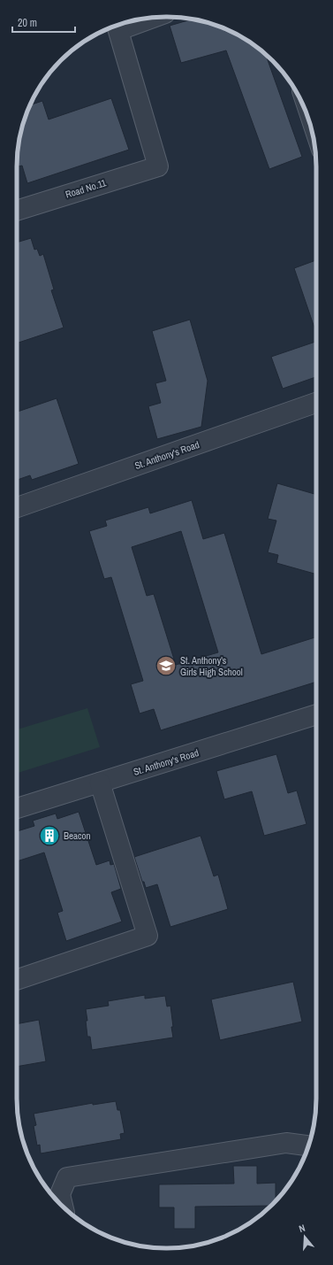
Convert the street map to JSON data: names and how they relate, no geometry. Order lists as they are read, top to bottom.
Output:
{
  "streets": {
    "street": ["Road No.11", "St. Anthony's Road"]
  },
  "places": {
    "school or university": ["St. Anthony's Girls High School"],
    "building": ["Beacon"]
  },
  "scale_bar": "20 m",
  "north": "top"
}
